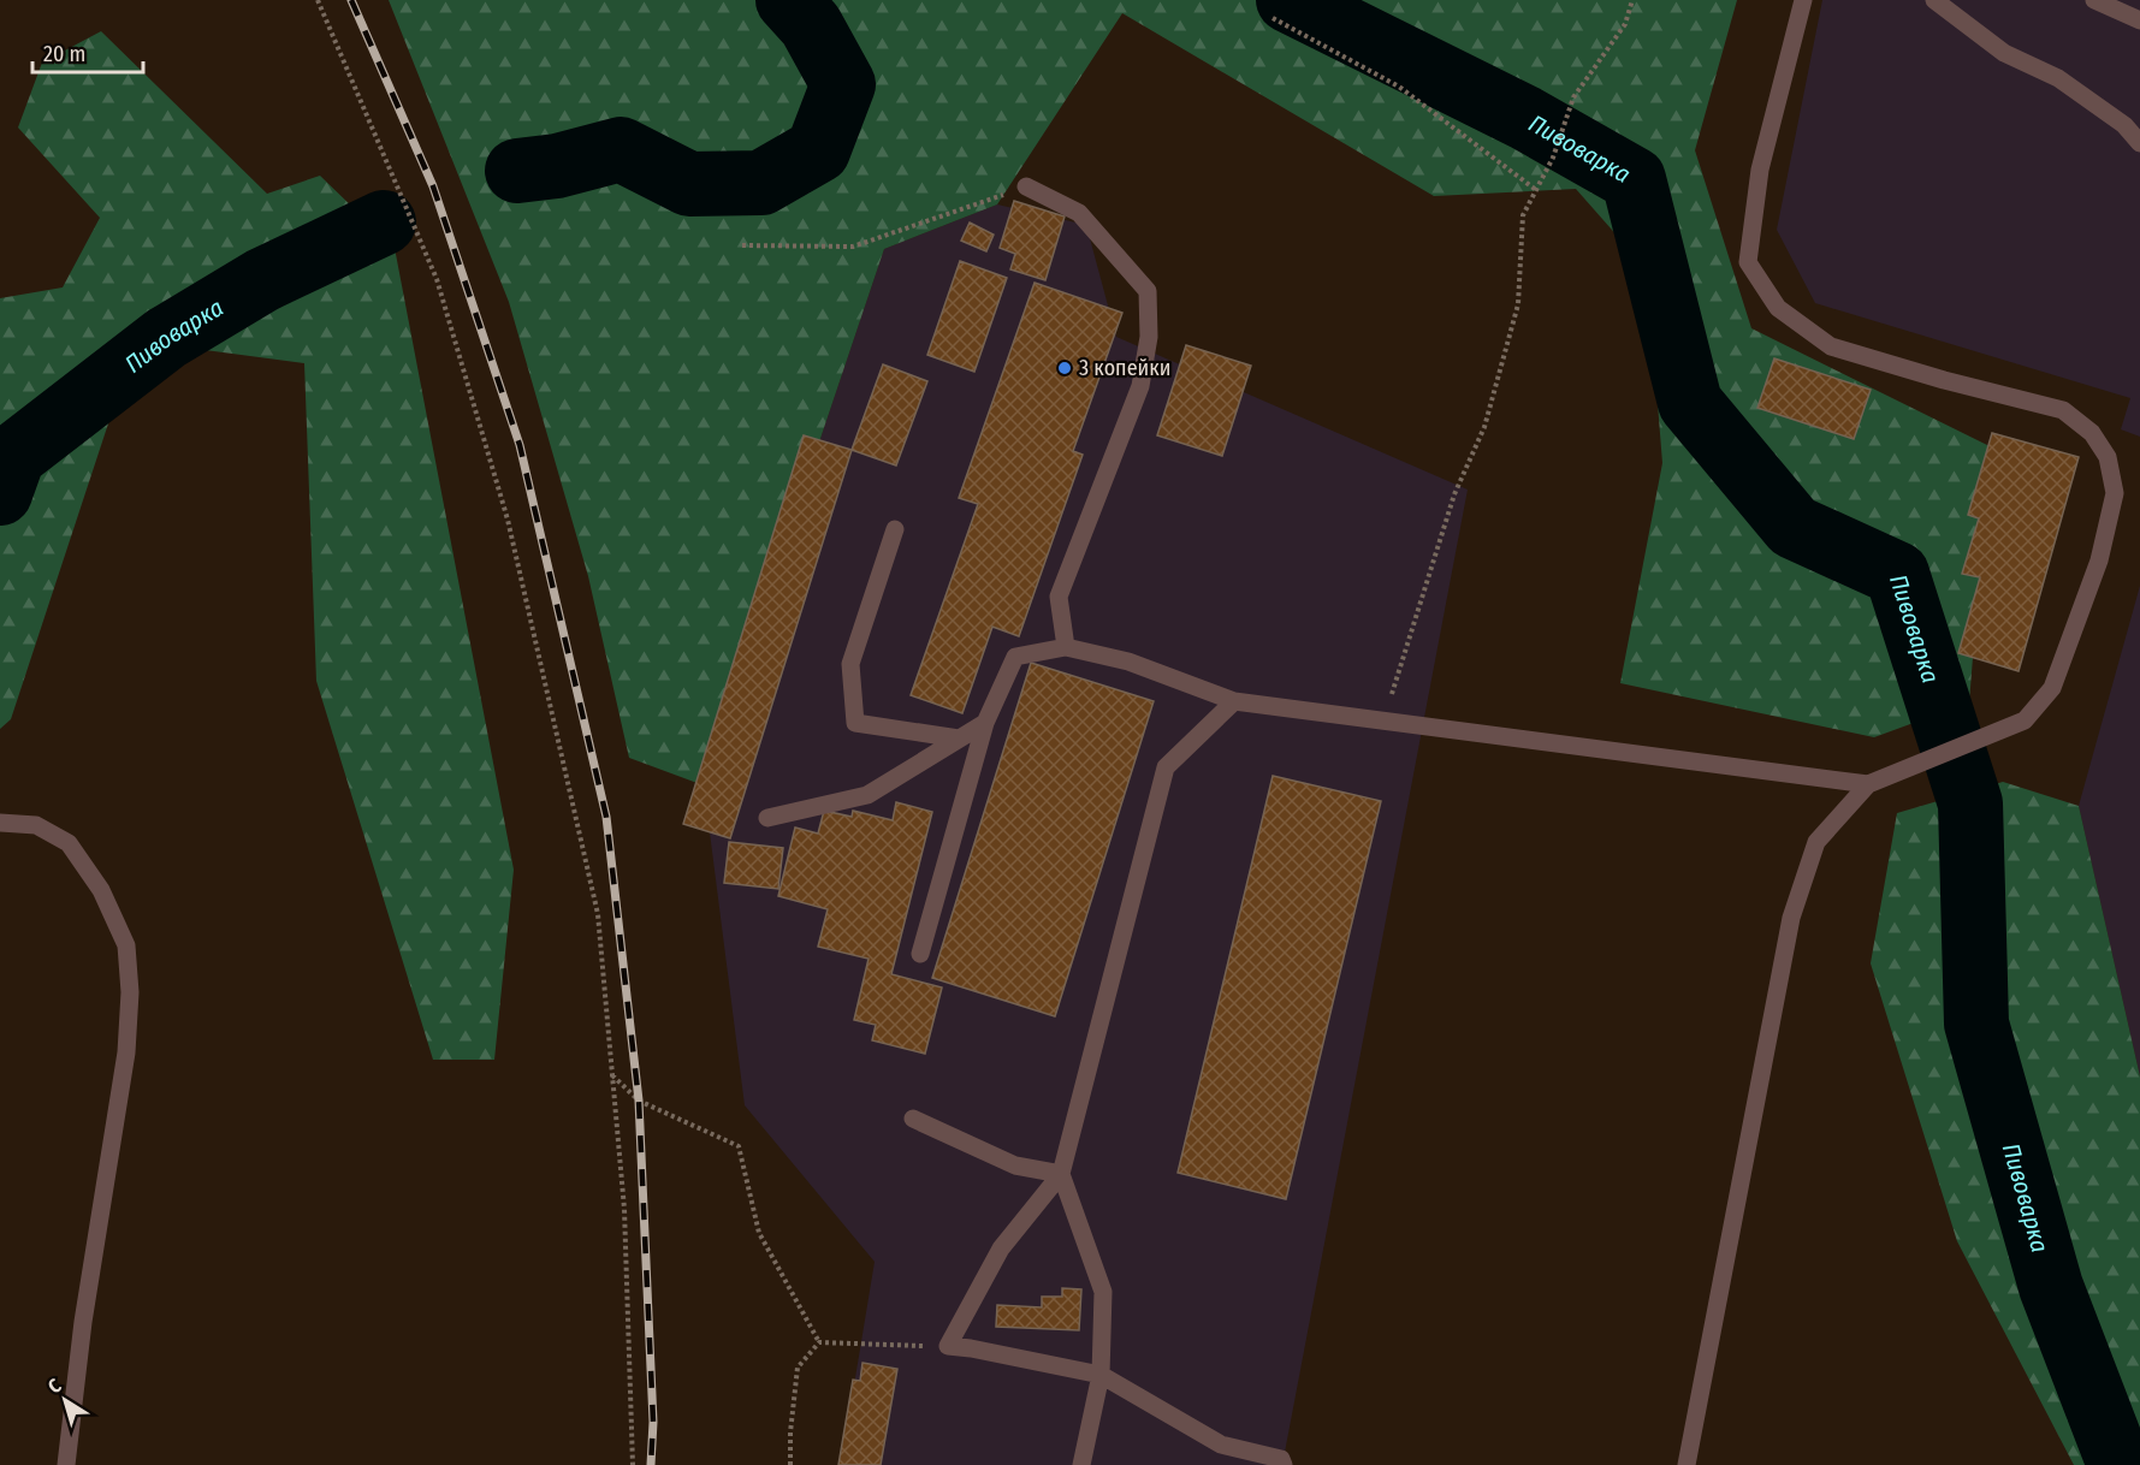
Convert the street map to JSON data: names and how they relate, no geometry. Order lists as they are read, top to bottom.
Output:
{
  "water": ["Пивоварка"],
  "places": ["3 копейки"],
  "scale_bar": "20 m",
  "north": "top left"
}
